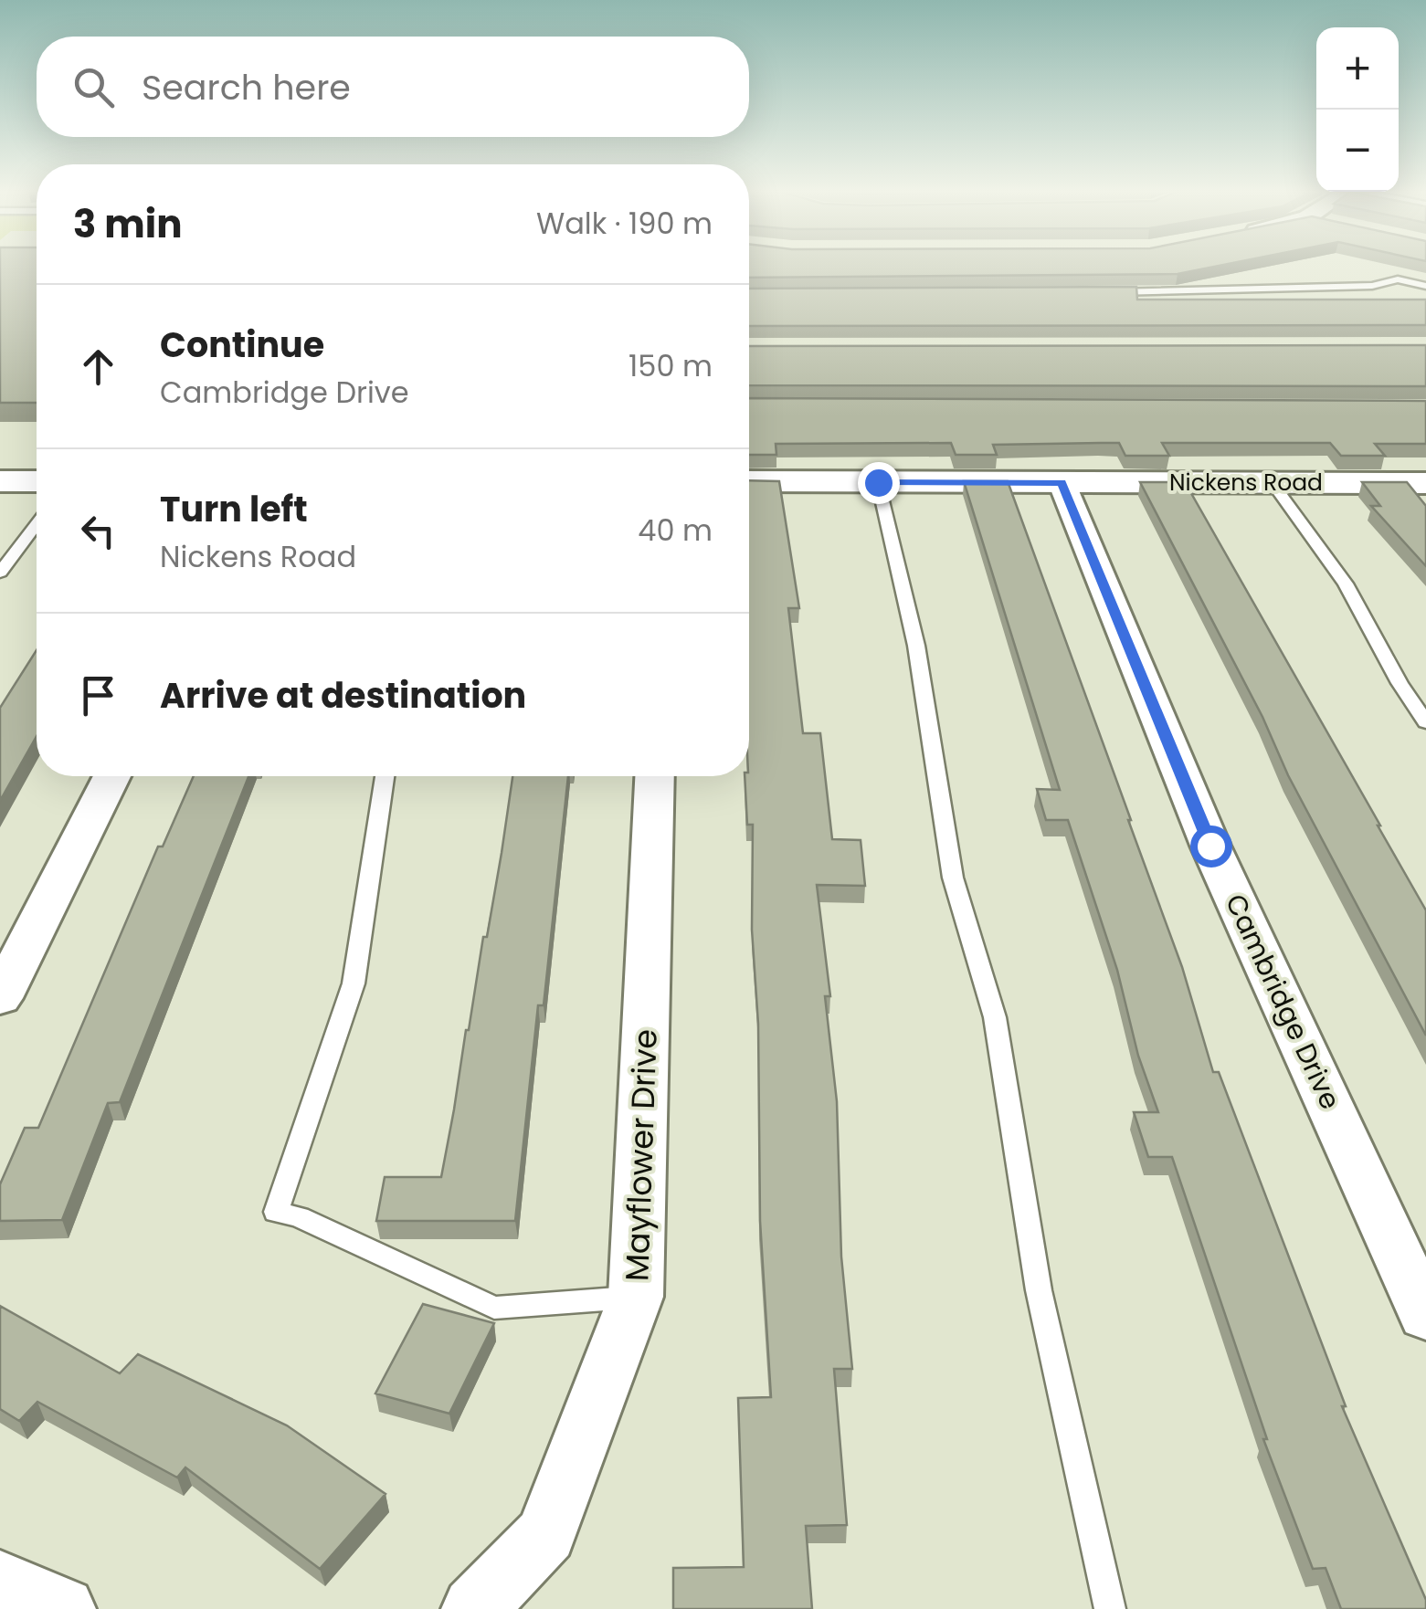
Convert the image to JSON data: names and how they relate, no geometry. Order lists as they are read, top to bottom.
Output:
{
  "streets": {
    "street": ["Nickens Road", "Cambridge Drive", "Mayflower Drive"]
  },
  "crossings": [
    ["Nickens Road", "Cambridge Drive"]
  ],
  "page": {
    "map_buttons": ["+", "−"],
    "search": "Search here",
    "heading": ["3 min", "Walk · 190 m"],
    "list": [
      ["Continue", "Cambridge Drive", "150 m"],
      ["Turn left", "Nickens Road", "40 m"],
      "Arrive at destination"
    ]
  }
}
